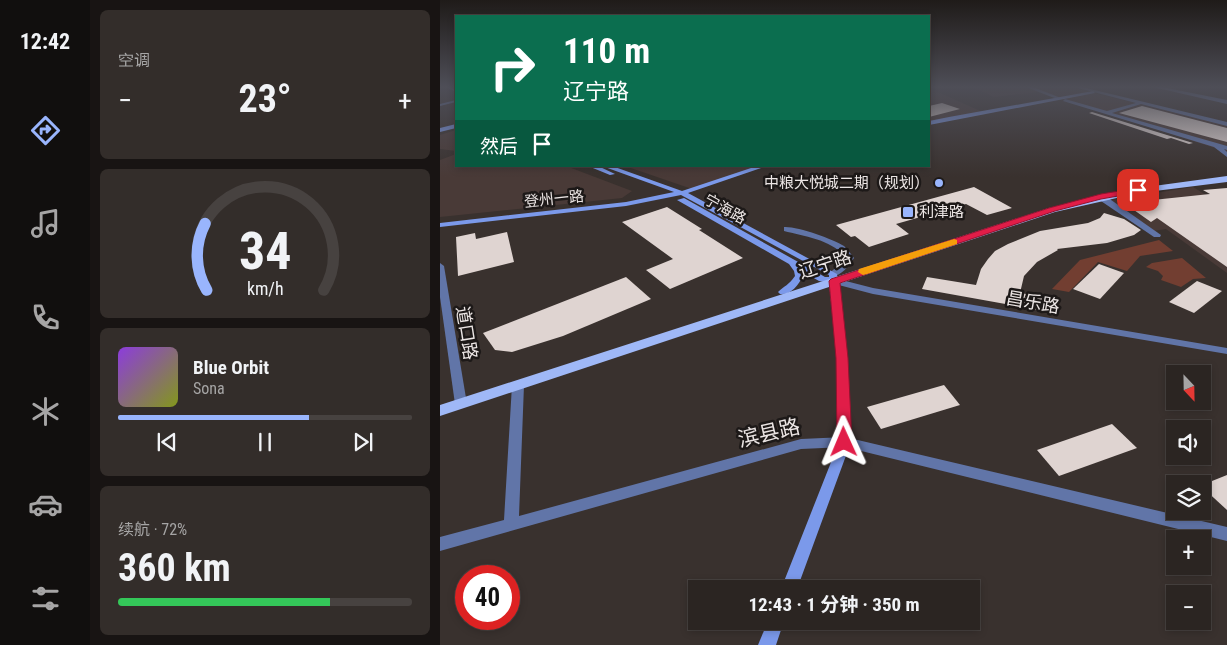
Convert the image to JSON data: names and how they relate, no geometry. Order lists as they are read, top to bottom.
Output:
{
  "streets": {
    "main road": ["辽宁路"],
    "street": [
      "登州一路",
      "宁海路",
      "昌乐路",
      "道口路",
      "滨县路"
    ]
  },
  "crossings": [
    ["登州一路", "宁海路"],
    ["宁海路", "辽宁路"],
    ["宁海路", "昌乐路"],
    ["辽宁路", "昌乐路"],
    ["辽宁路", "道口路"]
  ],
  "places": {
    "other": ["中粮大悦城二期（规划）"],
    "transit": ["利津路"]
  },
  "north": "bottom",
  "page": {
    "tabs": "12:42",
    "tile": [
      "空调",
      ["续航 · 72%", "360 km"]
    ],
    "turn": ["110 m", "辽宁路"],
    "heat": ["−", "23°", "+"],
    "then": "然后",
    "song": ["Blue Orbit", "Sona"],
    "map_buttons": ["+", "−"],
    "limit": "40",
    "trip": "12:43 · 1 分钟 · 350 m",
    "gauge": ["34", "km/h"]
  }
}
